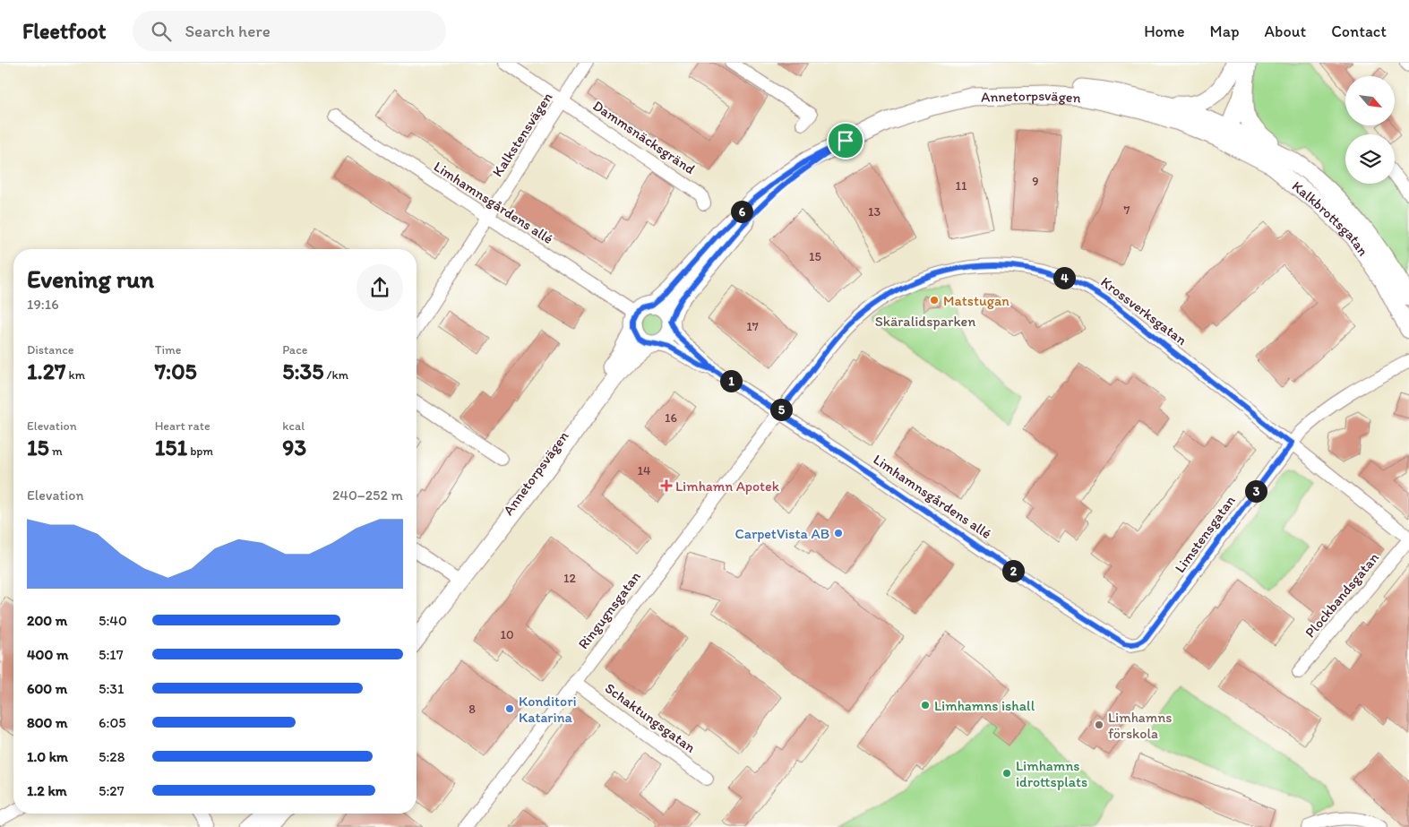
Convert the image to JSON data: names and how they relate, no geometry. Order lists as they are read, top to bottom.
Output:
{
  "streets": {
    "main road": ["Annetorpsvägen", "Kalkbrottsgatan"],
    "street": [
      "Kalkstensvägen",
      "Dammsnäcksgränd",
      "Limhamnsgårdens allé",
      "Krossverksgatan",
      "Limstensgatan",
      "Plockbandsgatan",
      "Ringugnsgatan",
      "Schaktungsgatan"
    ]
  },
  "crossings": [
    ["Annetorpsvägen", "Limhamnsgårdens allé"],
    ["Annetorpsvägen", "Kalkbrottsgatan"],
    ["Kalkstensvägen", "Dammsnäcksgränd"],
    ["Kalkstensvägen", "Limhamnsgårdens allé"],
    ["Limhamnsgårdens allé", "Krossverksgatan"],
    ["Limhamnsgårdens allé", "Limstensgatan"],
    ["Limhamnsgårdens allé", "Ringugnsgatan"],
    ["Krossverksgatan", "Limstensgatan"],
    ["Krossverksgatan", "Plockbandsgatan"],
    ["Krossverksgatan", "Ringugnsgatan"],
    ["Ringugnsgatan", "Schaktungsgatan"]
  ],
  "parks": ["Skäralidsparken"],
  "places": {
    "other": [
      "Matstugan",
      "CarpetVista AB",
      "Limhamns ishall",
      "Konditori Katarina",
      "Limhamns förskola",
      "Limhamns idrottsplats"
    ],
    "health": ["Limhamn Apotek"]
  },
  "house_numbers": [
    "9",
    "11",
    "7",
    "13",
    "15",
    "17",
    "16",
    "14",
    "12",
    "10",
    "8"
  ],
  "north": "bottom right",
  "page": {
    "header": "Fleetfoot",
    "search": "Search here",
    "nav": [
      "Home",
      "Map",
      "About",
      "Contact"
    ],
    "pins": [
      "6",
      "4",
      "1",
      "5",
      "3",
      "2"
    ],
    "heading": ["Evening run", "19:16"],
    "stats": [
      ["Distance", "1.27 km"],
      ["Time", "7:05"],
      ["Pace", "5:35 /km"],
      ["Elevation", "15 m"],
      ["Heart rate", "151 bpm"],
      ["kcal", "93"]
    ],
    "chart": ["Elevation", "240–252 m"],
    "list": [
      {
        "name": "200 m",
        "note": "5:40"
      },
      {
        "name": "400 m",
        "note": "5:17"
      },
      {
        "name": "600 m",
        "note": "5:31"
      },
      {
        "name": "800 m",
        "note": "6:05"
      },
      {
        "name": "1.0 km",
        "note": "5:28"
      },
      {
        "name": "1.2 km",
        "note": "5:27"
      }
    ]
  }
}
